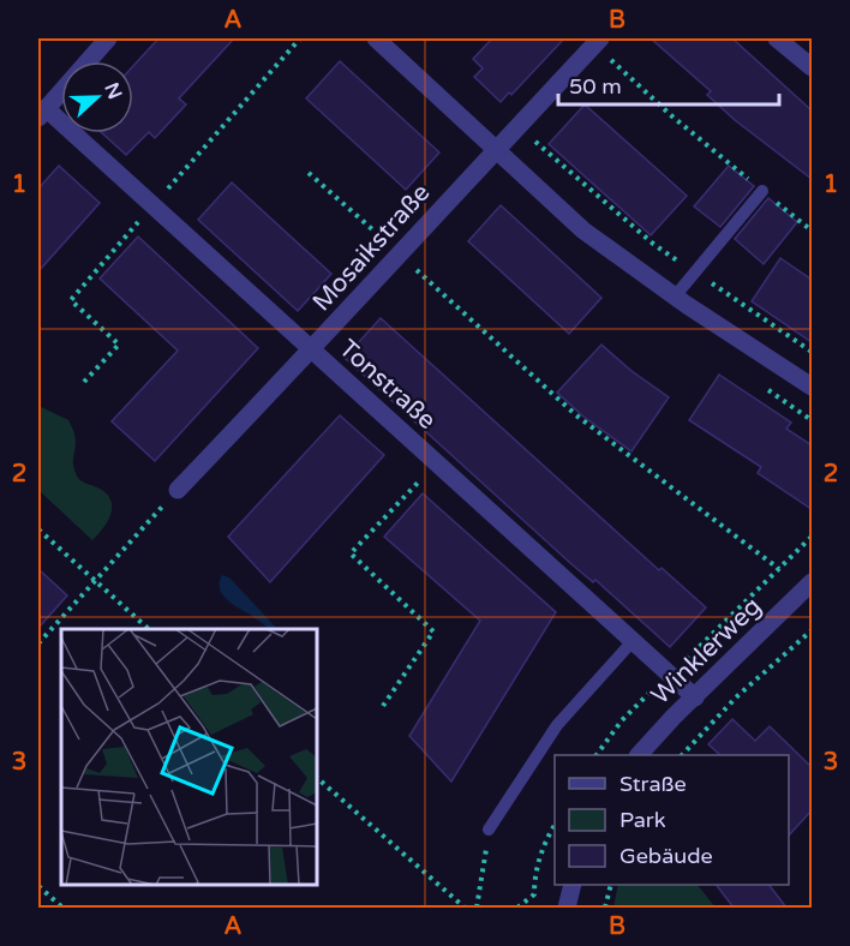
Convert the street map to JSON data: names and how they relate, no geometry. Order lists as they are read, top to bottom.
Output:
{
  "streets": {
    "street": ["Mosaikstraße", "Tonstraße", "Winklerweg"]
  },
  "crossings": [
    ["Mosaikstraße", "Tonstraße"],
    ["Tonstraße", "Winklerweg"]
  ],
  "legend": ["Straße", "Park", "Gebäude"],
  "scale_bar": "50 m",
  "north": "right",
  "grid": {
    "columns": ["A", "B"],
    "rows": ["1", "2", "3"]
  }
}
